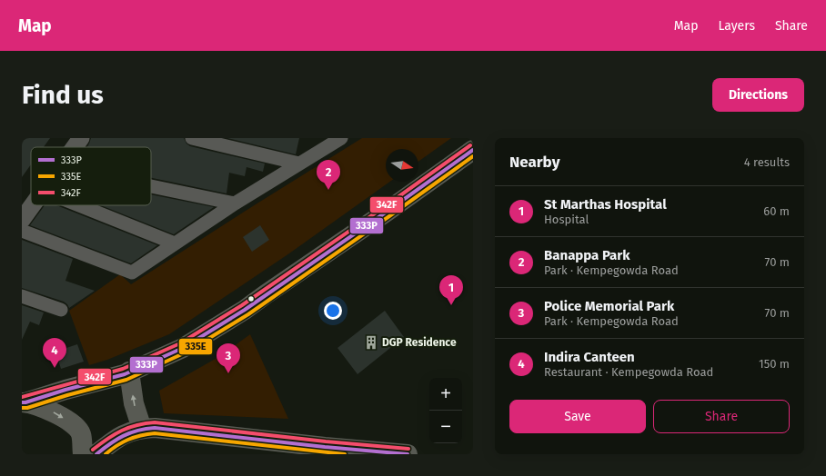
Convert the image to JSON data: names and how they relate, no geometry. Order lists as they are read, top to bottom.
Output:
{
  "places": {
    "building": ["DGP Residence"]
  },
  "lines": ["transit line 342F", "transit line 333P", "transit line 335E"],
  "legend": ["333P", "335E", "342F"],
  "north": "right",
  "page": {
    "header": "Map",
    "nav": ["Map", "Layers", "Share"],
    "buttons": [
      "Directions",
      ["Save", "Share"]
    ],
    "title": "Find us",
    "heading": ["Nearby", "4 results"],
    "pins": [
      "2",
      "1",
      "4",
      "3"
    ],
    "list": [
      {
        "mark": "1",
        "name": "St Marthas Hospital",
        "note": "Hospital",
        "value": "60 m"
      },
      {
        "mark": "2",
        "name": "Banappa Park",
        "note": "Park · Kempegowda Road",
        "value": "70 m"
      },
      {
        "mark": "3",
        "name": "Police Memorial Park",
        "note": "Park · Kempegowda Road",
        "value": "70 m"
      },
      {
        "mark": "4",
        "name": "Indira Canteen",
        "note": "Restaurant · Kempegowda Road",
        "value": "150 m"
      }
    ],
    "map_buttons": ["+", "−"]
  }
}
